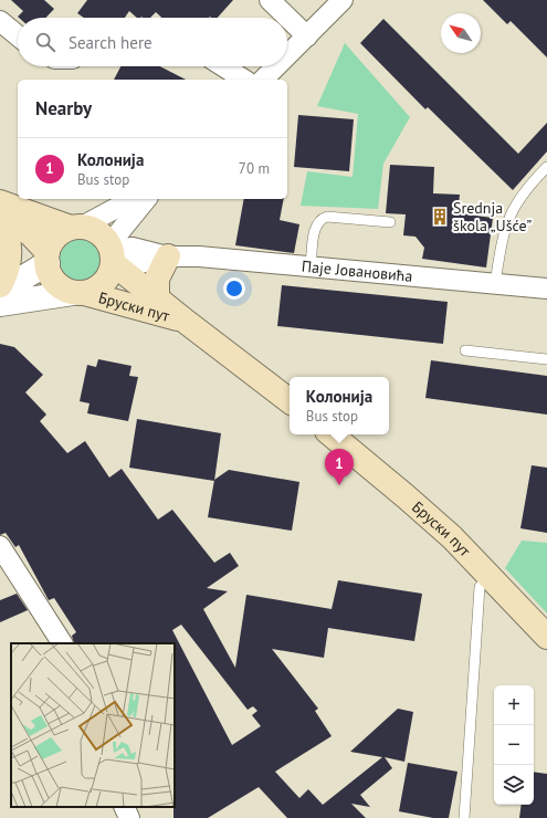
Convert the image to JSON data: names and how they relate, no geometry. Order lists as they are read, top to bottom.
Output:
{
  "streets": {
    "main road": ["Бруски пут"],
    "street": ["Паје Јовановића"]
  },
  "crossings": [
    ["Паје Јовановића", "Бруски пут"]
  ],
  "places": {
    "building": ["Srednja škola „Ušće”"]
  },
  "north": "top left",
  "page": {
    "search": "Search here",
    "heading": "Nearby",
    "list": [
      {
        "mark": "1",
        "name": "Колонија",
        "note": "Bus stop",
        "value": "70 m"
      }
    ],
    "popup": ["Колонија", "Bus stop"],
    "pins": "1",
    "map_buttons": ["+", "−"]
  }
}
